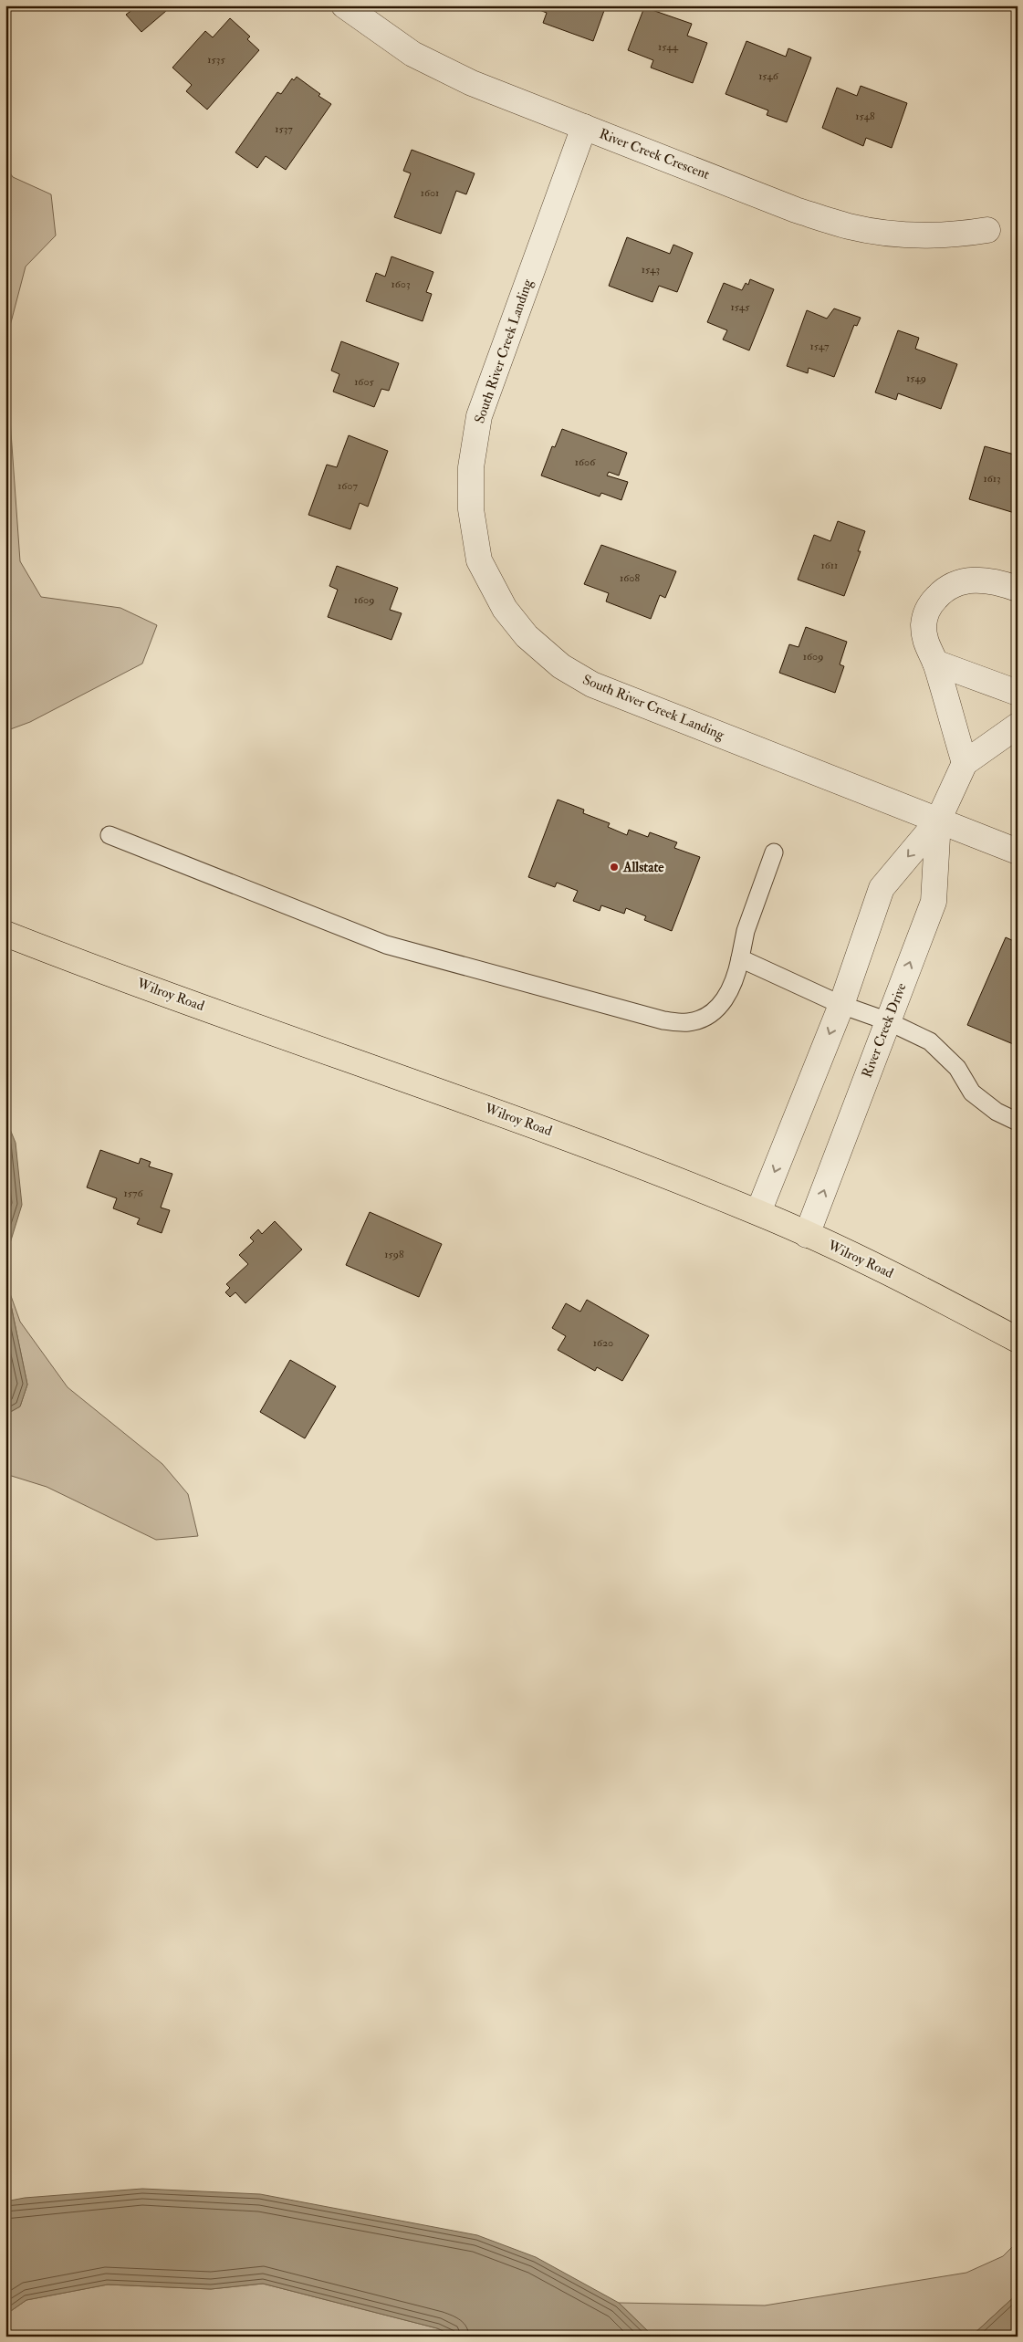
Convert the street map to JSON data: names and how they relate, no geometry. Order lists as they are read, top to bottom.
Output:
{
  "streets": {
    "main road": ["Wilroy Road"],
    "street": ["River Creek Crescent", "South River Creek Landing", "River Creek Drive"]
  },
  "crossings": [
    ["River Creek Crescent", "South River Creek Landing"],
    ["South River Creek Landing", "River Creek Drive"],
    ["Wilroy Road", "River Creek Drive"]
  ],
  "places": ["Allstate"],
  "house_numbers": [
    "1544",
    "1535",
    "1546",
    "1548",
    "1537",
    "1601",
    "1543",
    "1603",
    "1545",
    "1547",
    "1549",
    "1605",
    "1606",
    "1613",
    "1607",
    "1611",
    "1608",
    "1609",
    "1609",
    "1576",
    "1598",
    "1620"
  ]
}
